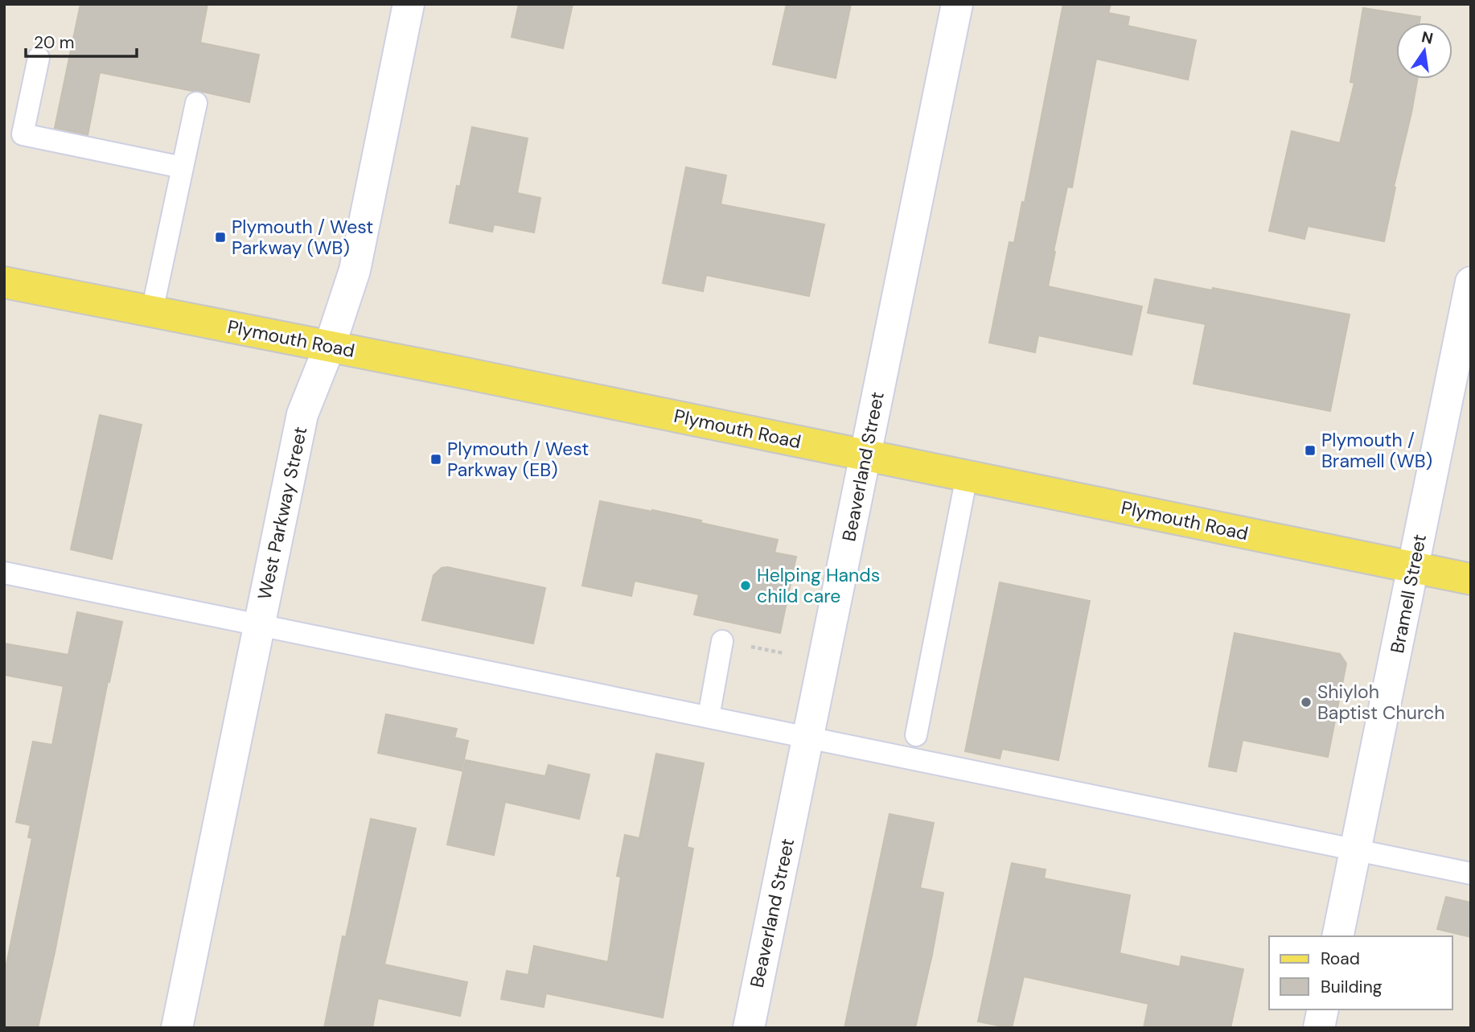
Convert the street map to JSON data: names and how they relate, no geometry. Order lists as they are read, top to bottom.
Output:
{
  "streets": {
    "main road": ["Plymouth Road"],
    "street": ["Beaverland Street", "West Parkway Street", "Bramell Street"]
  },
  "crossings": [
    ["Plymouth Road", "Beaverland Street"],
    ["Plymouth Road", "West Parkway Street"],
    ["Plymouth Road", "Bramell Street"]
  ],
  "places": {
    "transit": ["Plymouth / West Parkway (WB)", "Plymouth / Bramell (WB)", "Plymouth / West Parkway (EB)"],
    "other": ["Helping Hands child care", "Shiyloh Baptist Church"]
  },
  "legend": ["Road", "Building"],
  "scale_bar": "20 m",
  "north": "top"
}
